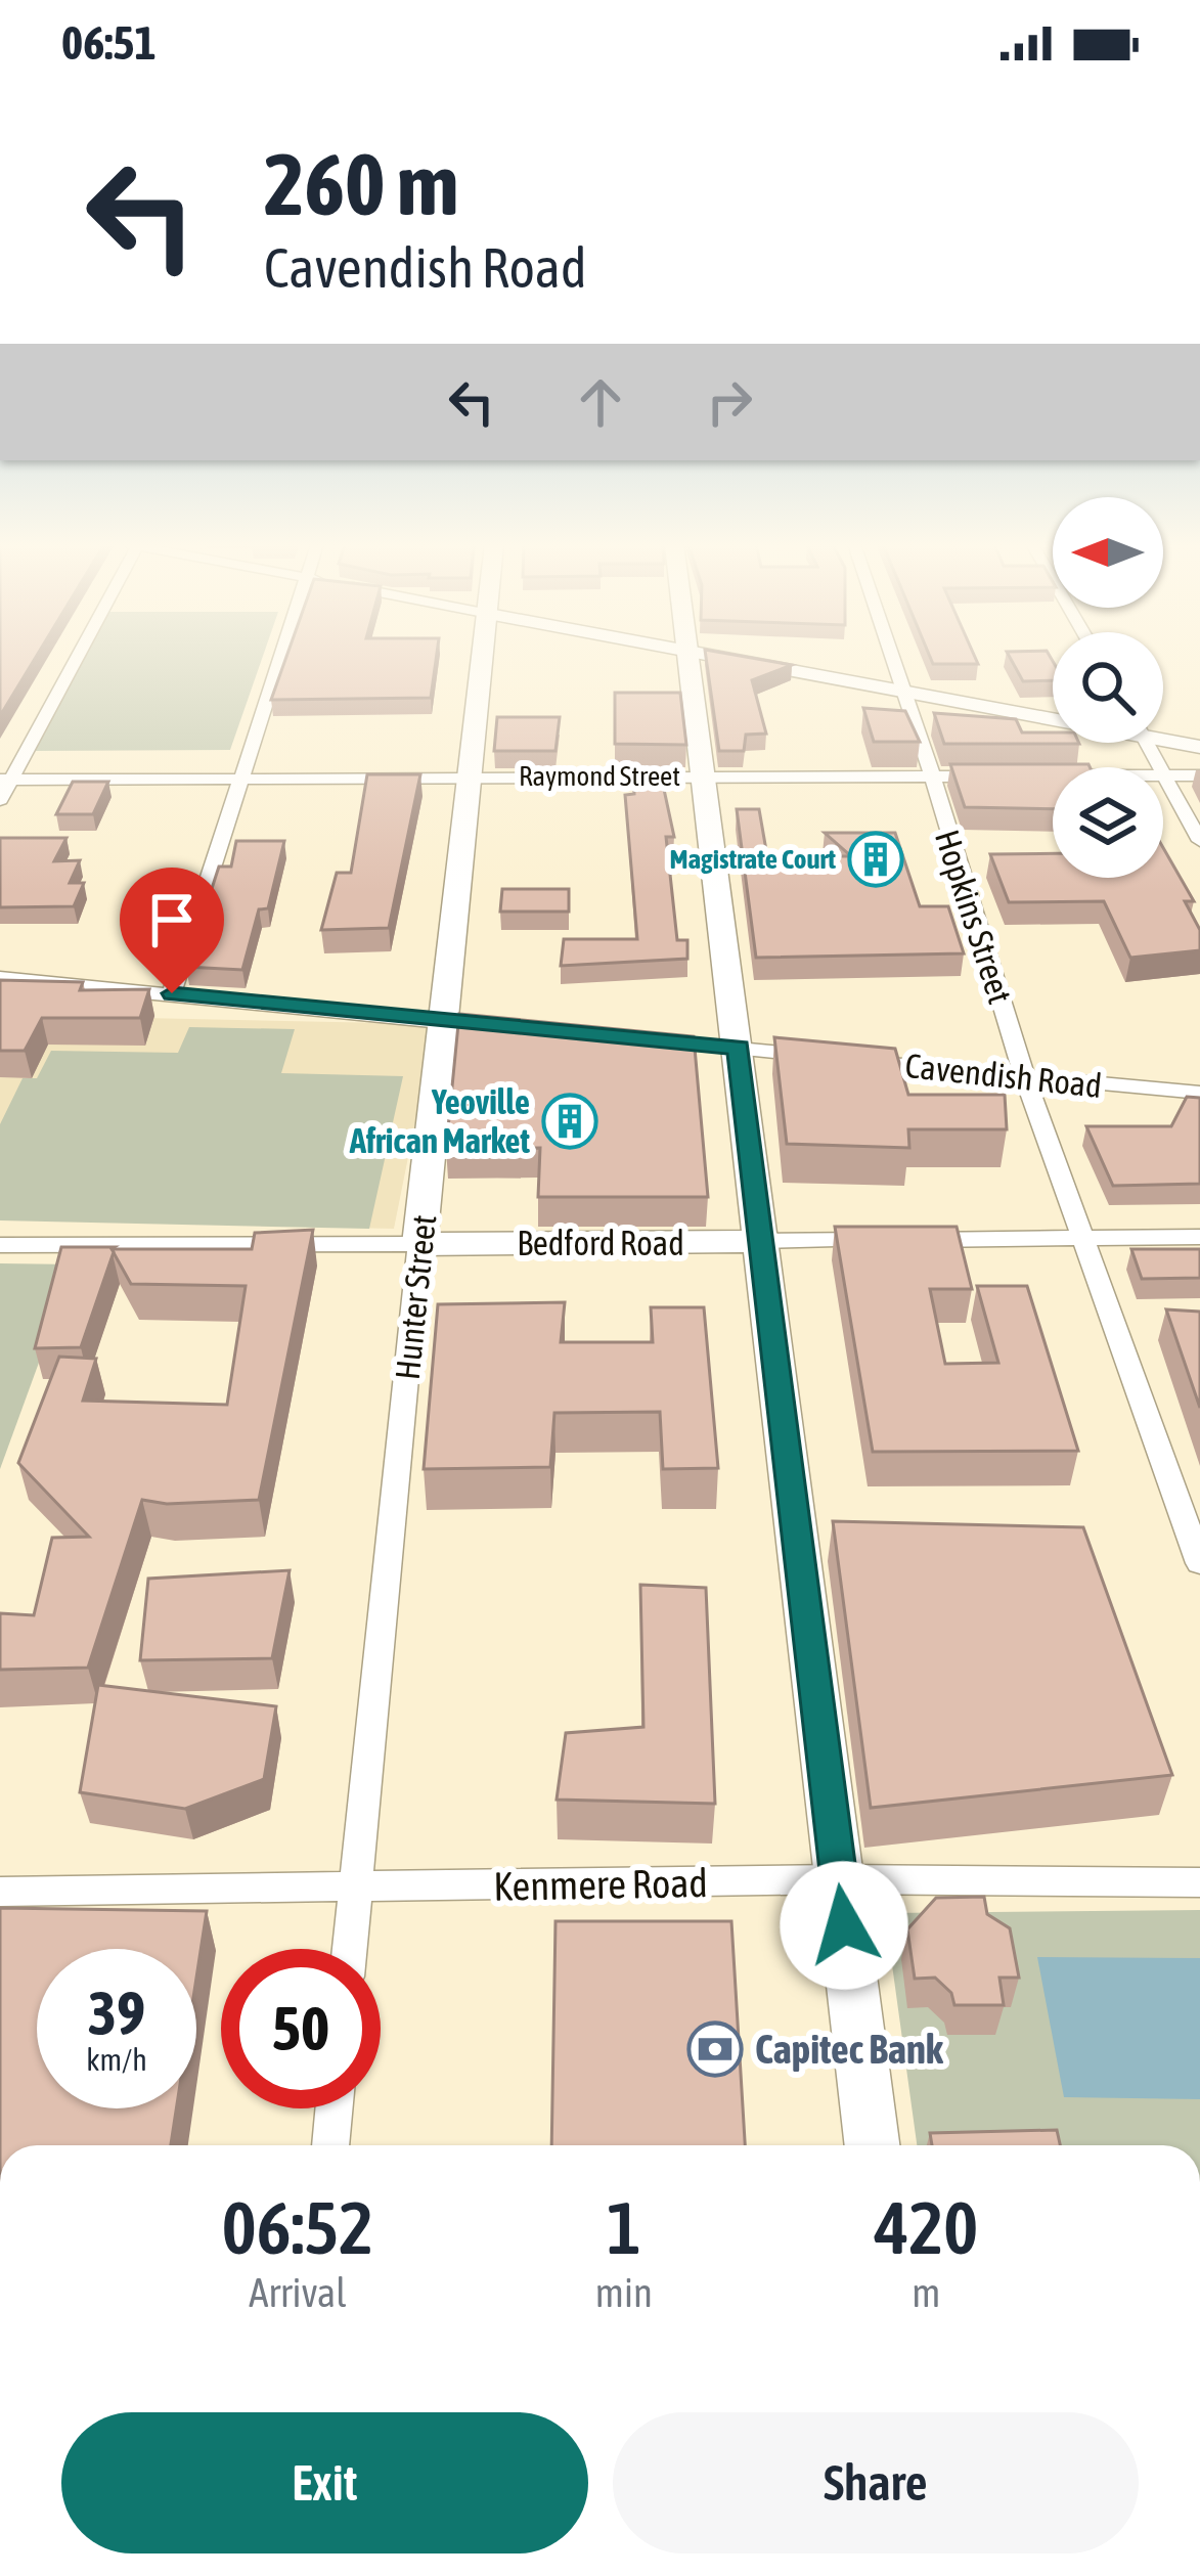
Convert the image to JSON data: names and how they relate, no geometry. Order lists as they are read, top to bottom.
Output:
{
  "streets": {
    "main road": ["Bedford Road", "Hunter Street"],
    "street": [
      "Raymond Street",
      "Hopkins Street",
      "Cavendish Road",
      "Kenmere Road"
    ]
  },
  "crossings": [
    ["Raymond Street", "Hopkins Street"],
    ["Raymond Street", "Hunter Street"],
    ["Hopkins Street", "Cavendish Road"],
    ["Hopkins Street", "Bedford Road"],
    ["Bedford Road", "Hunter Street"],
    ["Hunter Street", "Kenmere Road"]
  ],
  "places": {
    "building": ["Magistrate Court", "Yeoville African Market"],
    "bank": ["Capitec Bank"]
  },
  "north": "left",
  "page": {
    "status": "06:51",
    "turn": ["260 m", "Cavendish Road"],
    "speed": "39 km/h",
    "limit": "50",
    "eta": [
      "06:52",
      "Arrival",
      "1",
      "min",
      "420",
      "m"
    ],
    "buttons": ["Exit", "Share"]
  }
}
